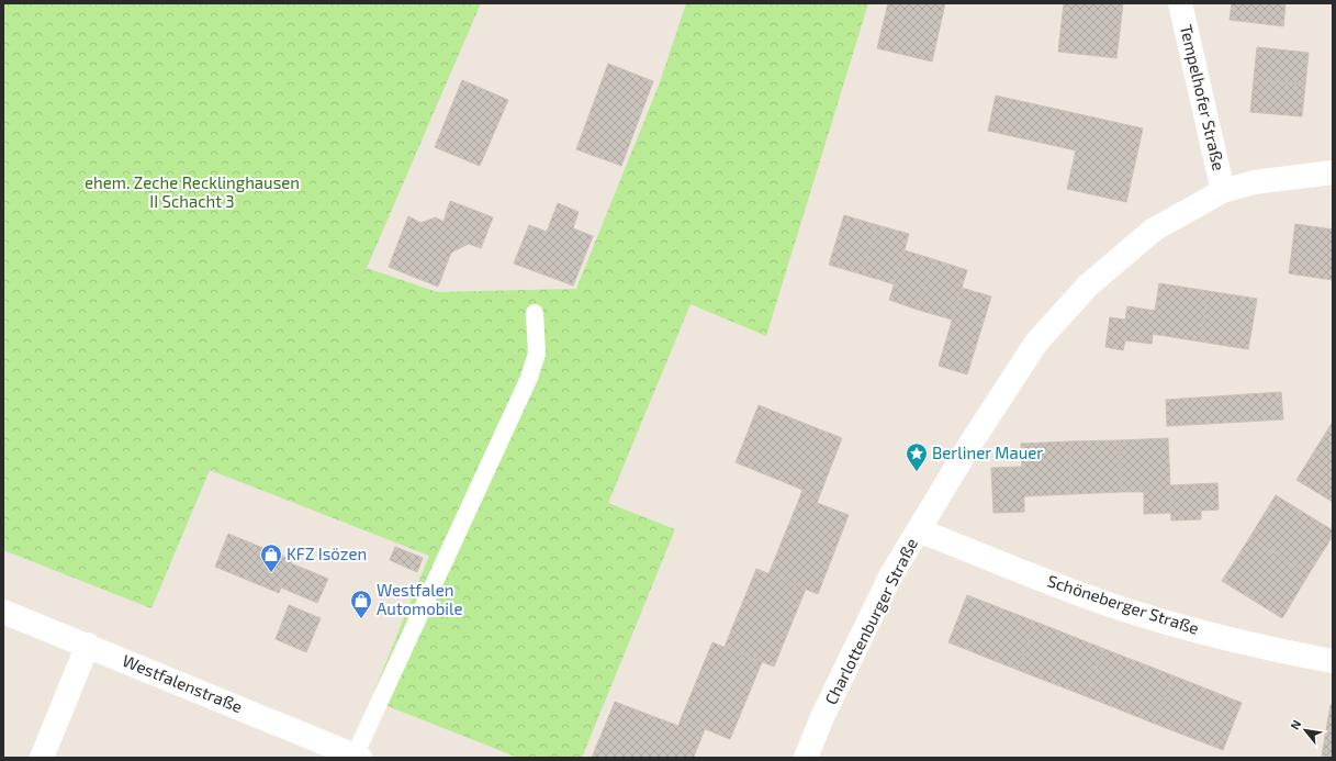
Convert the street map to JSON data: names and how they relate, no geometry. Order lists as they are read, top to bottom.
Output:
{
  "streets": {
    "street": [
      "Tempelhofer Straße",
      "Schöneberger Straße",
      "Charlottenburger Straße",
      "Westfalenstraße"
    ]
  },
  "crossings": [
    ["Tempelhofer Straße", "Charlottenburger Straße"],
    ["Schöneberger Straße", "Charlottenburger Straße"]
  ],
  "parks": ["ehem. Zeche Recklinghausen II Schacht 3"],
  "places": {
    "place": ["Berliner Mauer"],
    "shop": ["KFZ Isözen", "Westfalen Automobile"]
  },
  "north": "top left"
}
